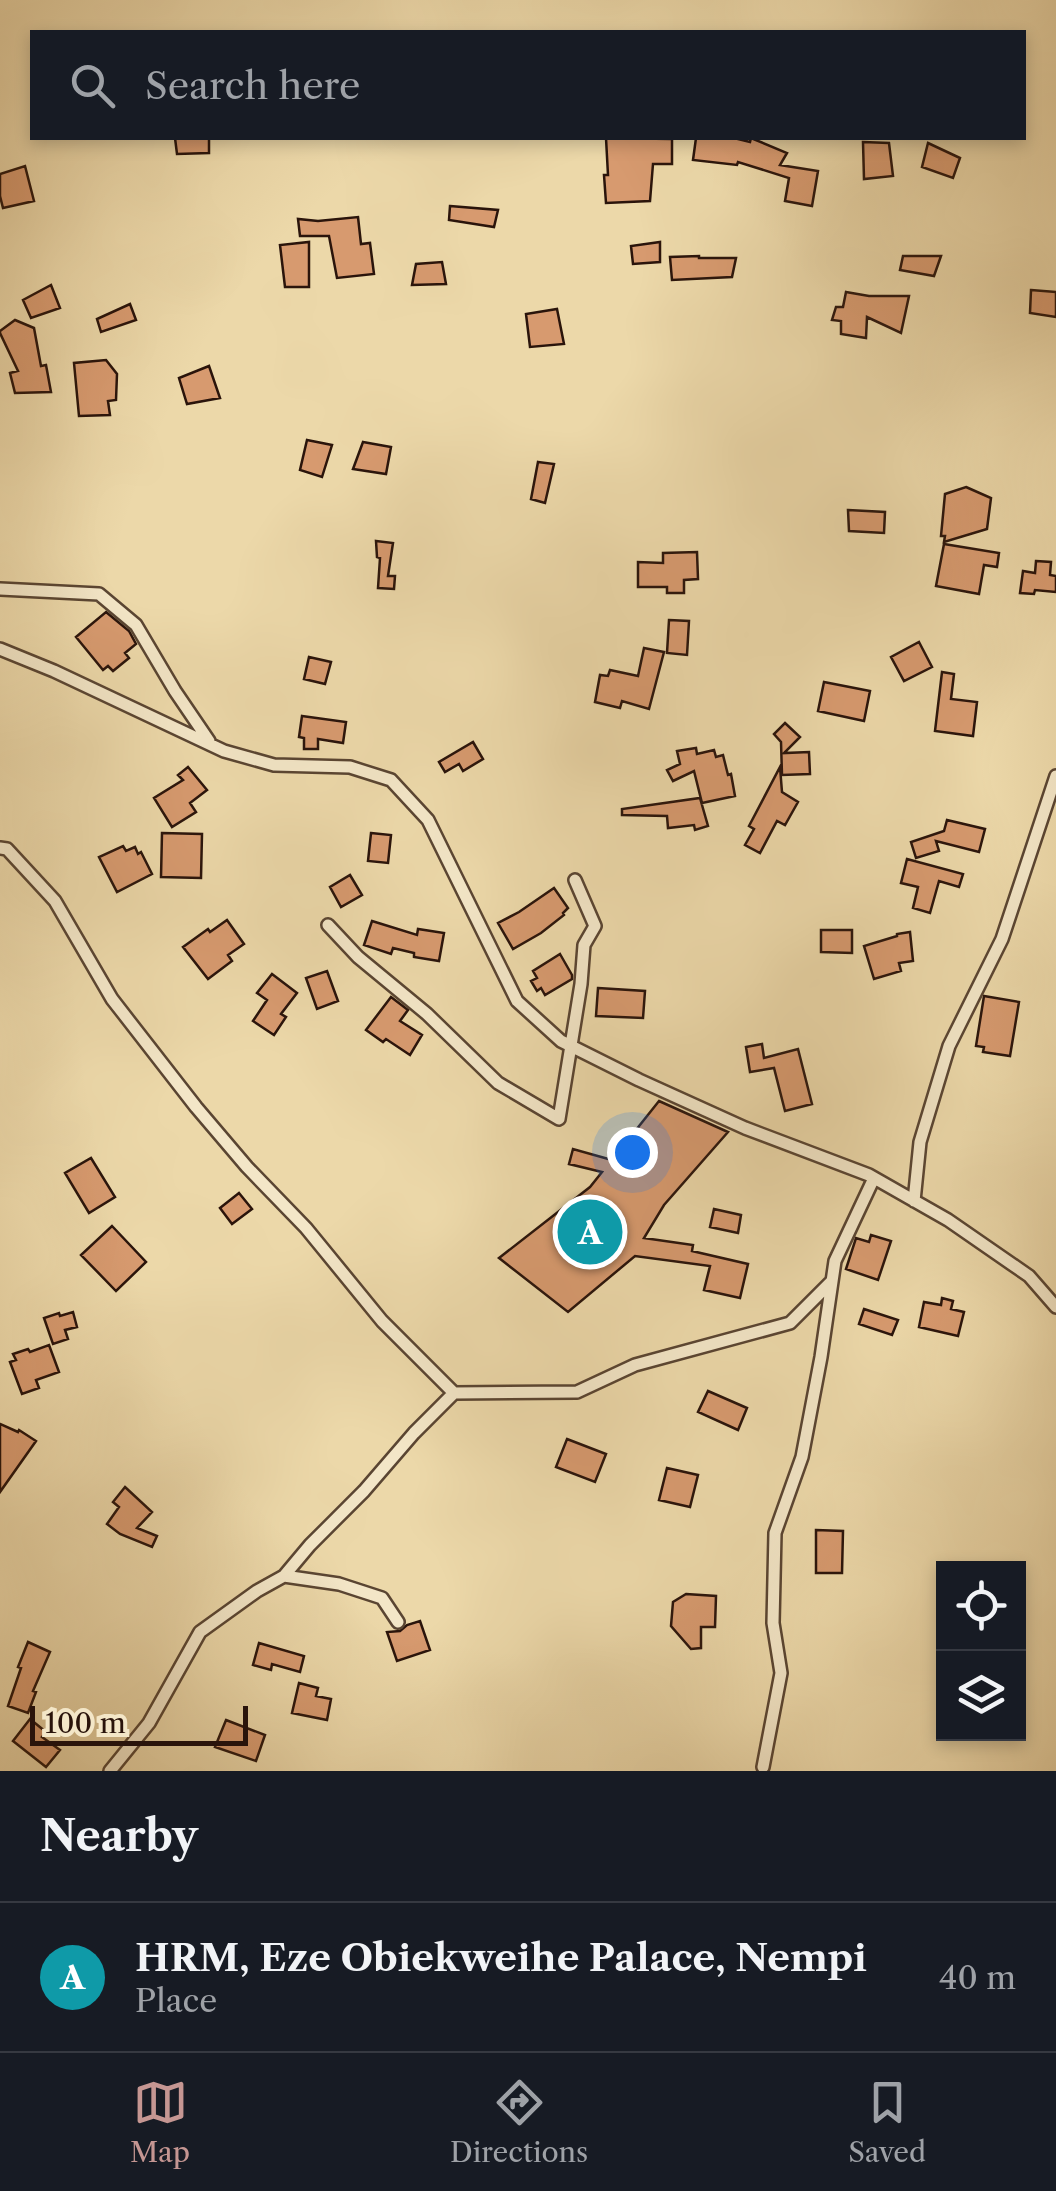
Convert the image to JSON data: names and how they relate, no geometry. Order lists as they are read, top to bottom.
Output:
{
  "scale_bar": "100 m",
  "page": {
    "search": "Search here",
    "pins": "A",
    "scale": "100 m",
    "heading": "Nearby",
    "list": [
      {
        "mark": "A",
        "name": "HRM, Eze Obiekweihe Palace, Nempi",
        "note": "Place",
        "value": "40 m"
      }
    ],
    "nav": ["Map", "Directions", "Saved"]
  }
}
